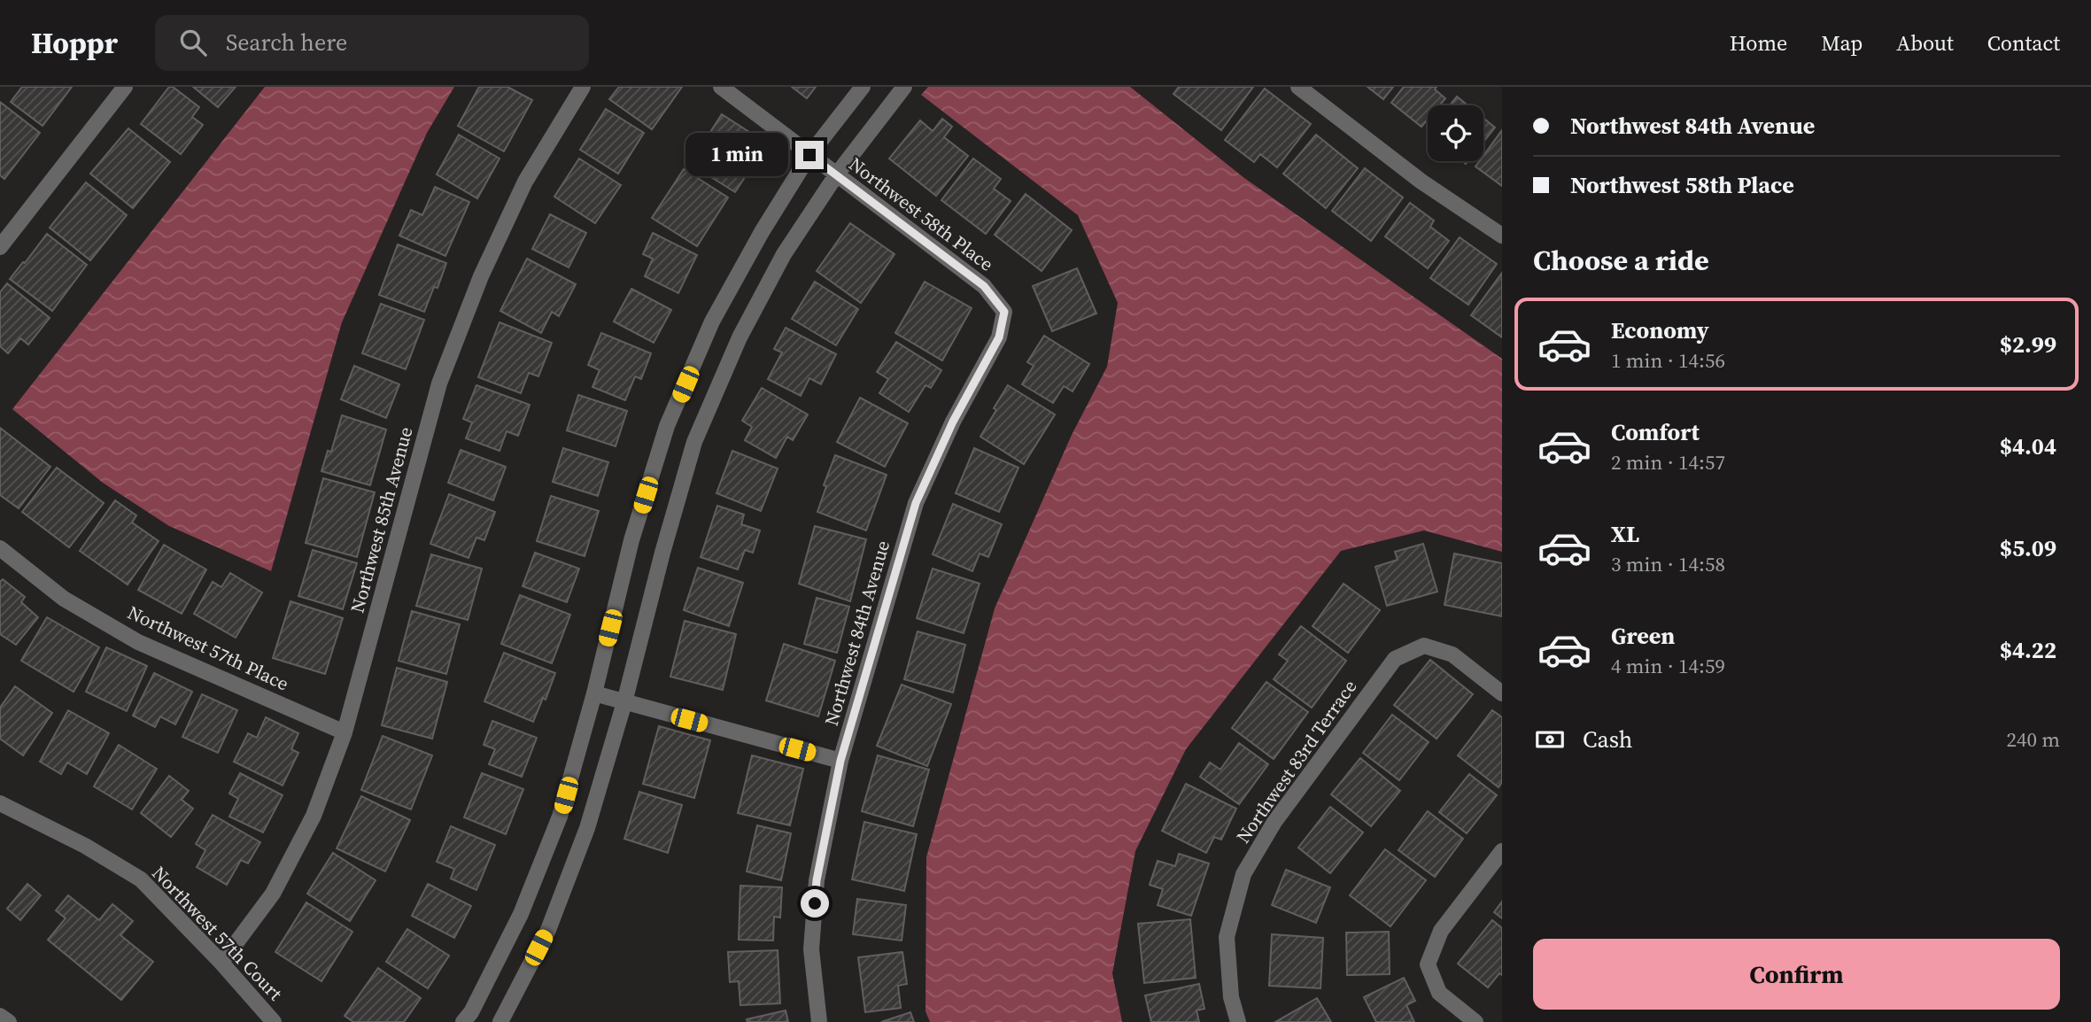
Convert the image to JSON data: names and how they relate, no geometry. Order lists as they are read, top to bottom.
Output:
{
  "streets": {
    "street": [
      "Northwest 58th Place",
      "Northwest 85th Avenue",
      "Northwest 84th Avenue",
      "Northwest 57th Place",
      "Northwest 83rd Terrace",
      "Northwest 57th Court"
    ]
  },
  "crossings": [
    ["Northwest 58th Place", "Northwest 84th Avenue"],
    ["Northwest 85th Avenue", "Northwest 57th Place"],
    ["Northwest 85th Avenue", "Northwest 57th Court"]
  ],
  "page": {
    "header": "Hoppr",
    "search": "Search here",
    "nav": [
      "Home",
      "Map",
      "About",
      "Contact"
    ],
    "banner": ["Northwest 84th Avenue", "Northwest 58th Place"],
    "bubble": "1 min",
    "heading": "Choose a ride",
    "list": [
      {
        "name": "Economy",
        "note": "1 min · 14:56",
        "value": "$2.99"
      },
      {
        "name": "Comfort",
        "note": "2 min · 14:57",
        "value": "$4.04"
      },
      {
        "name": "XL",
        "note": "3 min · 14:58",
        "value": "$5.09"
      },
      {
        "name": "Green",
        "note": "4 min · 14:59",
        "value": "$4.22"
      }
    ],
    "pay": ["Cash", "240 m"],
    "buttons": "Confirm"
  }
}
